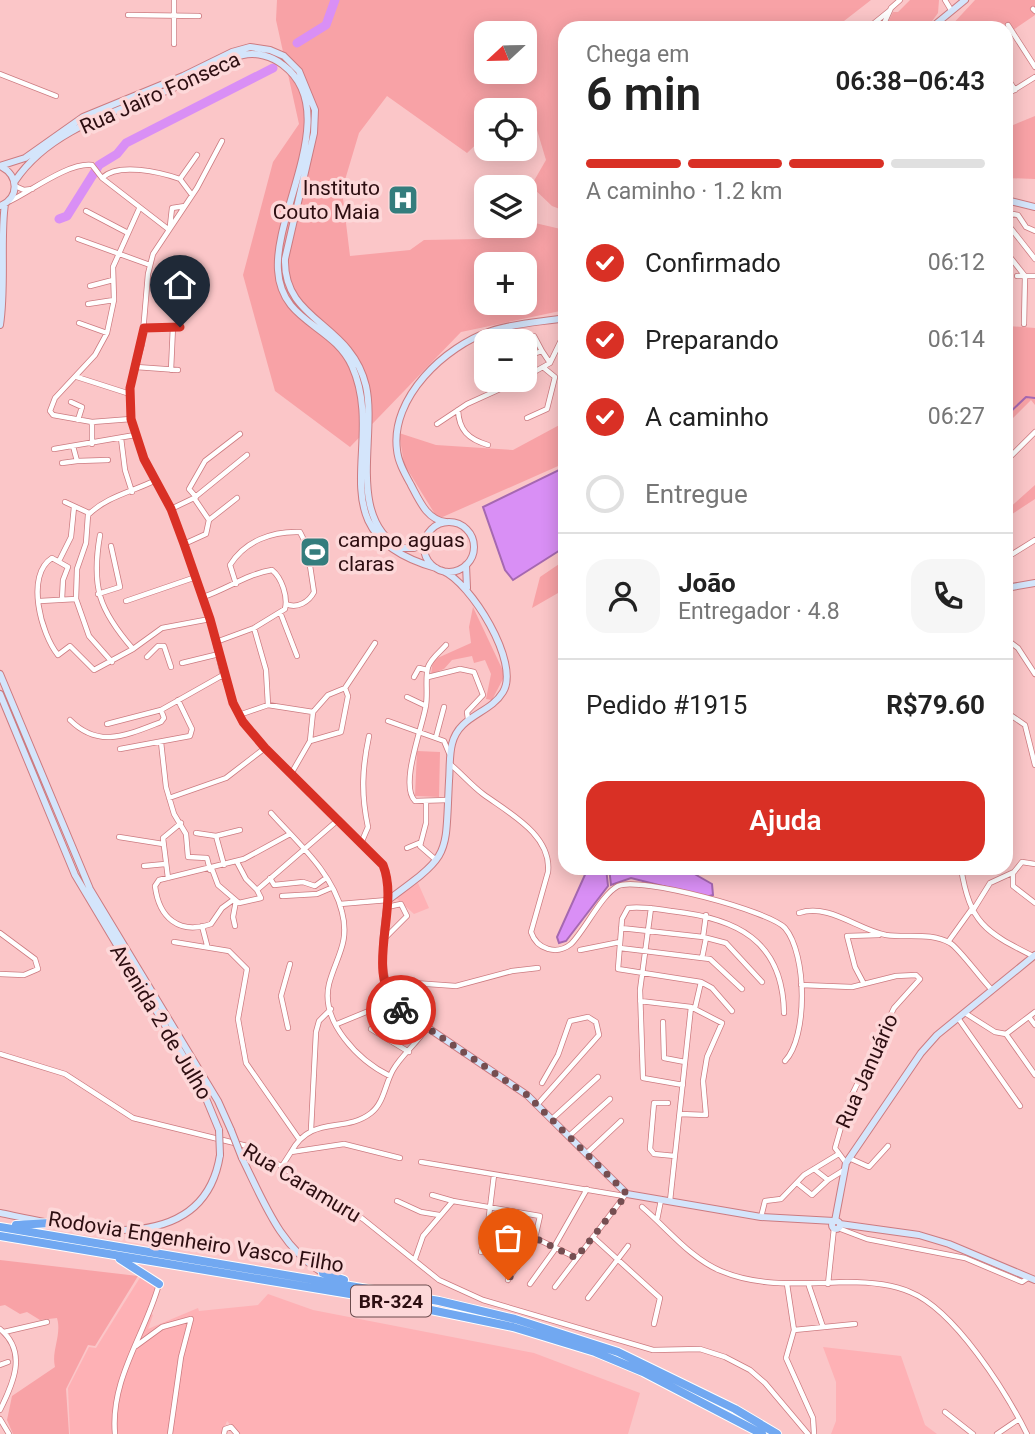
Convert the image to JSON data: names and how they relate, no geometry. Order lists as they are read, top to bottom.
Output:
{
  "streets": {
    "highway": ["Rodovia Engenheiro Vasco Filho", "BR-324"],
    "main road": ["Rua Jairo Fonseca", "Avenida 2 de Julho"],
    "street": ["Rua Januário", "Rua Caramuru"]
  },
  "places": {
    "hospital": ["Instituto Couto Maia"],
    "sports": ["campo aguas claras"]
  },
  "north": "left",
  "page": {
    "map_buttons": ["+", "−"],
    "heading": ["6 min", "Chega em", "06:38–06:43"],
    "panel": [
      "João",
      "Entregador · 4.8",
      "Pedido #1915",
      "R$79.60"
    ],
    "bar": "A caminho · 1.2 km",
    "list": [
      ["Confirmado", "06:12"],
      ["Preparando", "06:14"],
      ["A caminho", "06:27"],
      "Entregue"
    ],
    "buttons": "Ajuda"
  }
}
